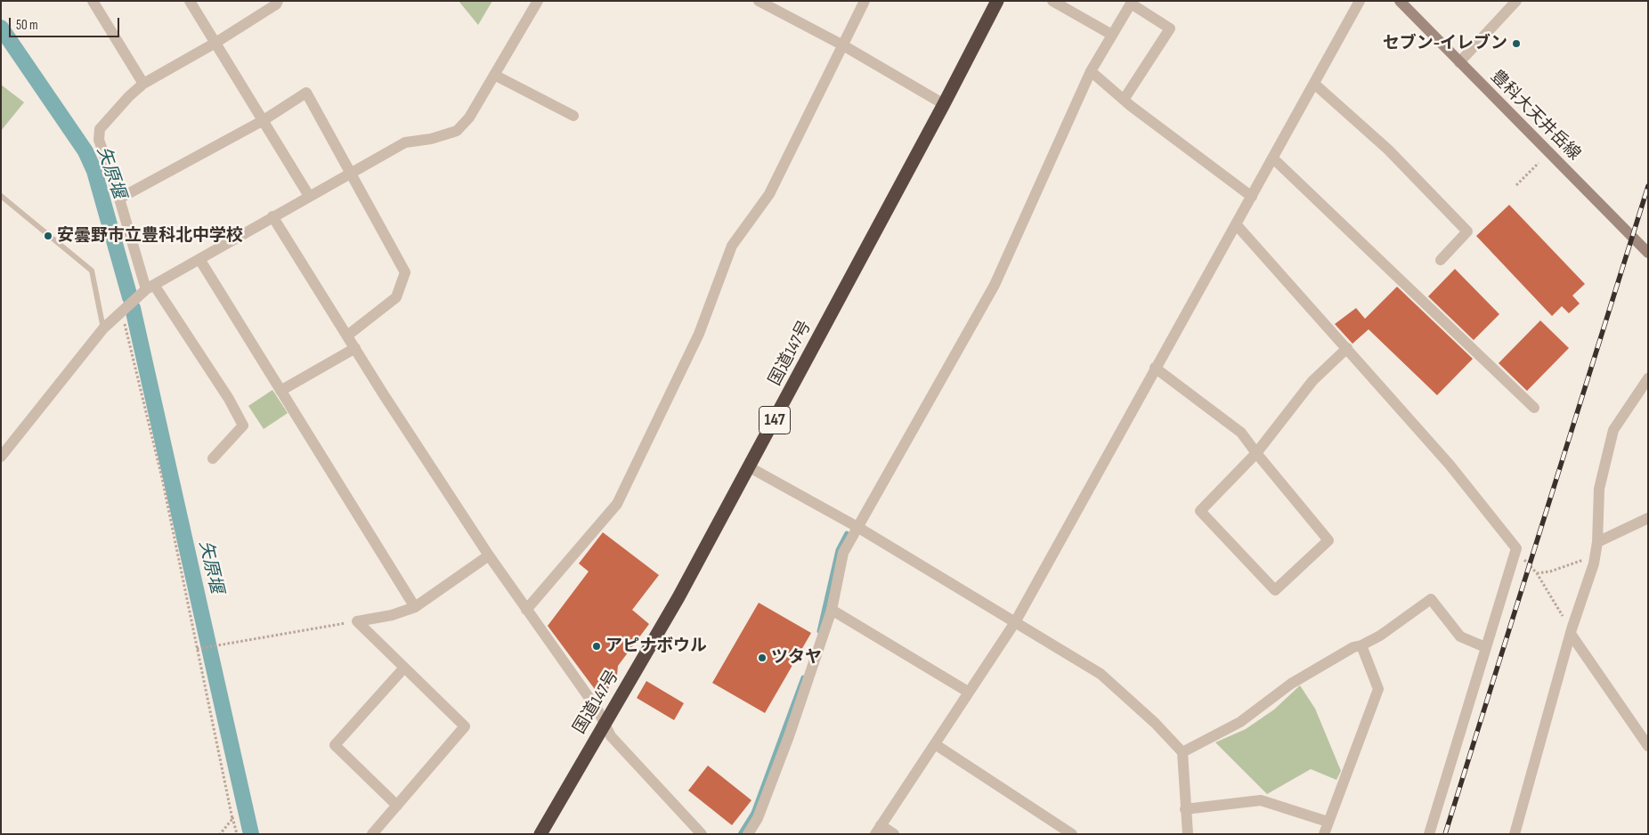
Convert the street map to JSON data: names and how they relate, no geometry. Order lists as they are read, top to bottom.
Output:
{
  "streets": {
    "highway": ["国道147号", "147"],
    "main road": ["豊科大天井岳線"]
  },
  "water": ["矢原堰"],
  "places": [
    "セブン-イレブン",
    "安曇野市立豊科北中学校",
    "アピナボウル",
    "ツタヤ"
  ],
  "scale_bar": "50 m"
}
